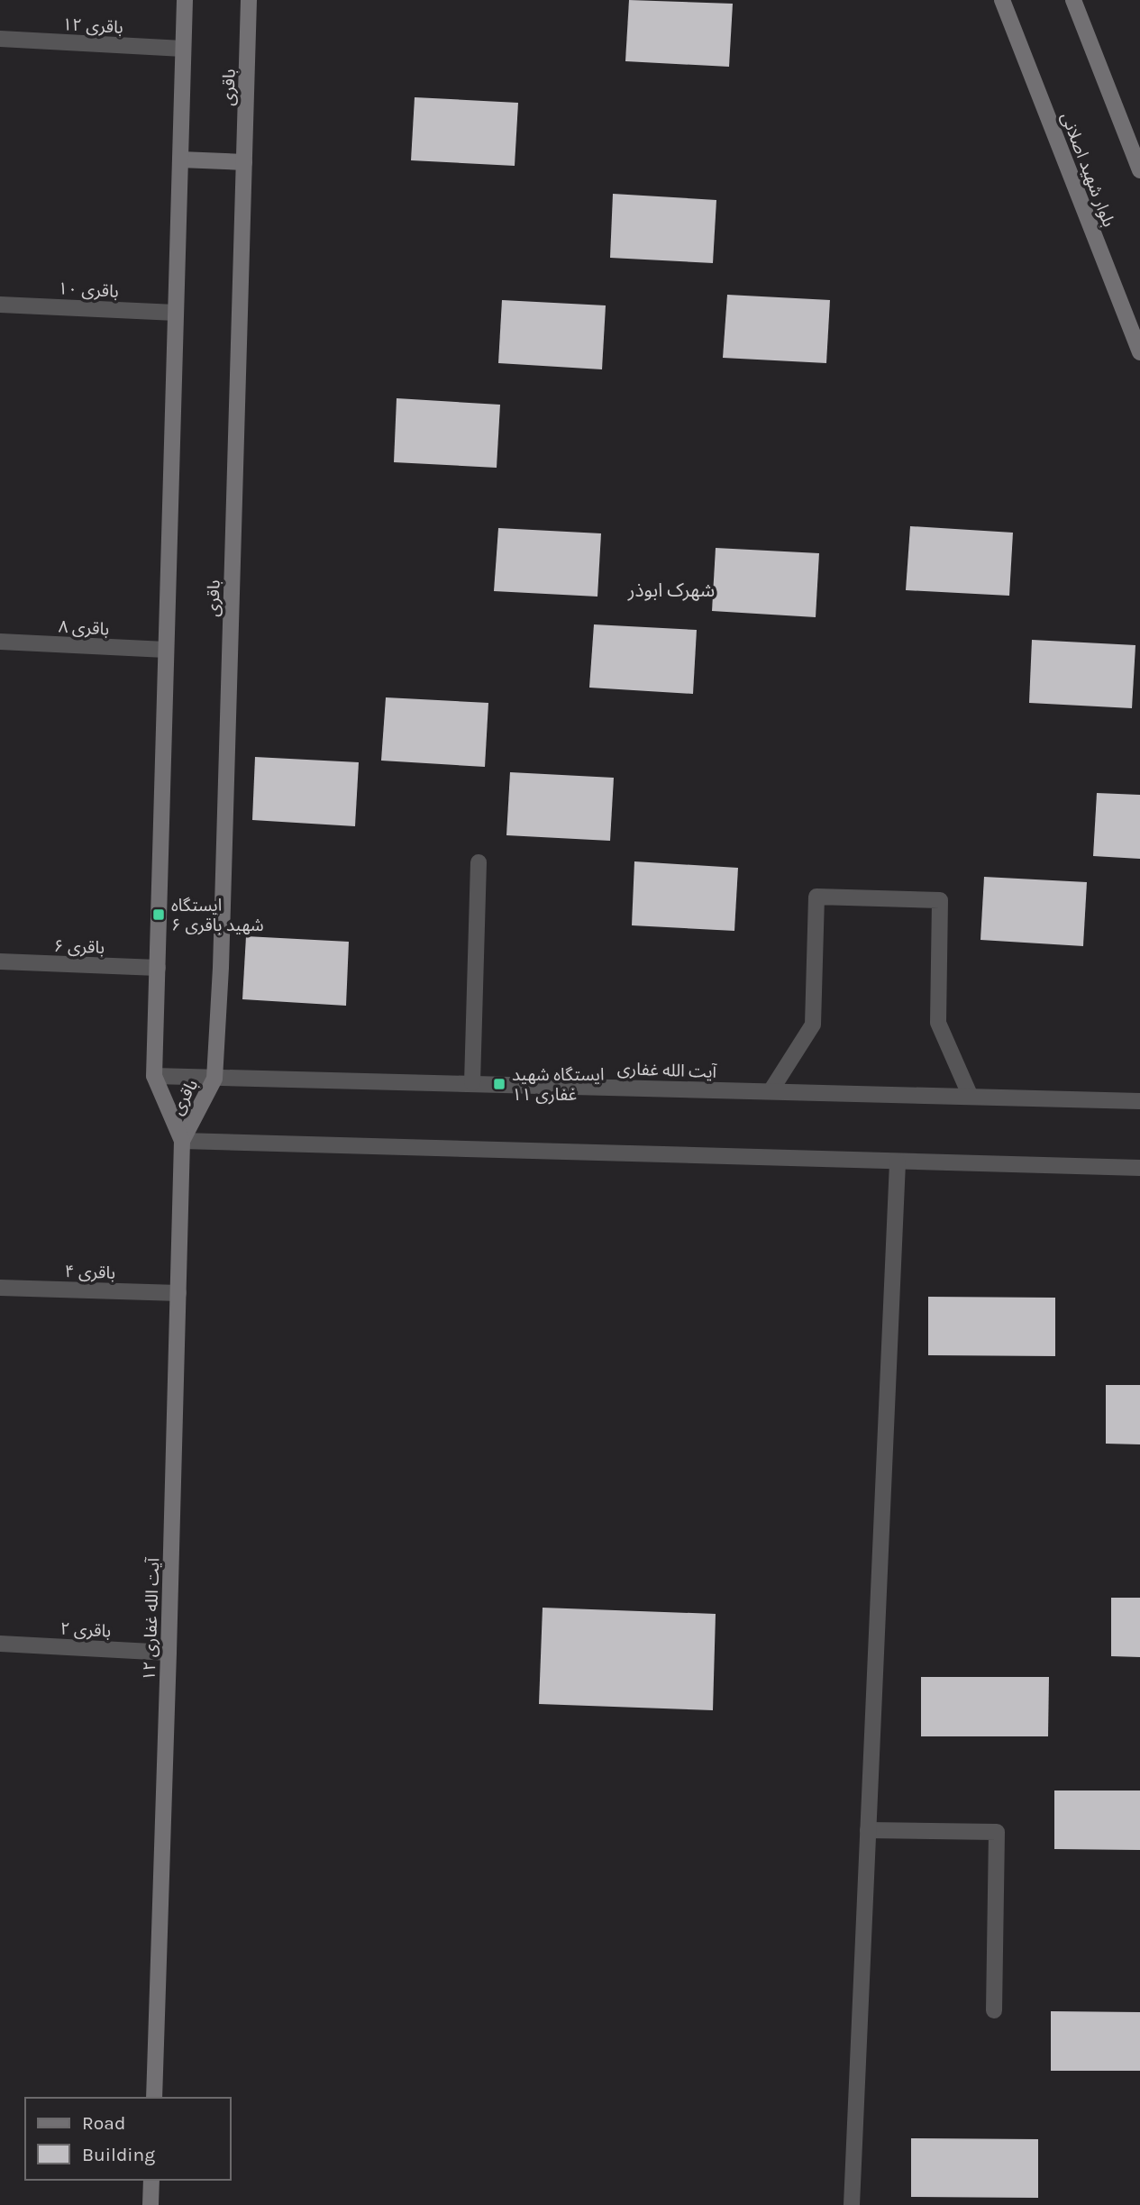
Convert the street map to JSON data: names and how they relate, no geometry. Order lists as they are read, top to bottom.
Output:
{
  "streets": {
    "street": [
      "باقری ۱۲",
      "باقری",
      "بلوار شهید اصلانی",
      "باقری ۱۰",
      "باقری ۸",
      "باقری ۶",
      "آیت الله غفاری",
      "باقری ۴",
      "آیت الله غفاری ۱۲",
      "باقری ۲"
    ]
  },
  "crossings": [
    ["باقری ۱۲", "باقری"],
    ["باقری", "باقری ۱۰"],
    ["باقری", "باقری ۸"],
    ["باقری", "باقری ۶"],
    ["باقری", "آیت الله غفاری"],
    ["باقری", "آیت الله غفاری ۱۲"],
    ["باقری ۴", "آیت الله غفاری ۱۲"],
    ["آیت الله غفاری ۱۲", "باقری ۲"]
  ],
  "districts": ["شهرک ابوذر"],
  "places": {
    "transit": ["ایستگاه شهید باقری ۶", "ایستگاه شهید غفاری ۱۱"]
  },
  "legend": ["Road", "Building"]
}
